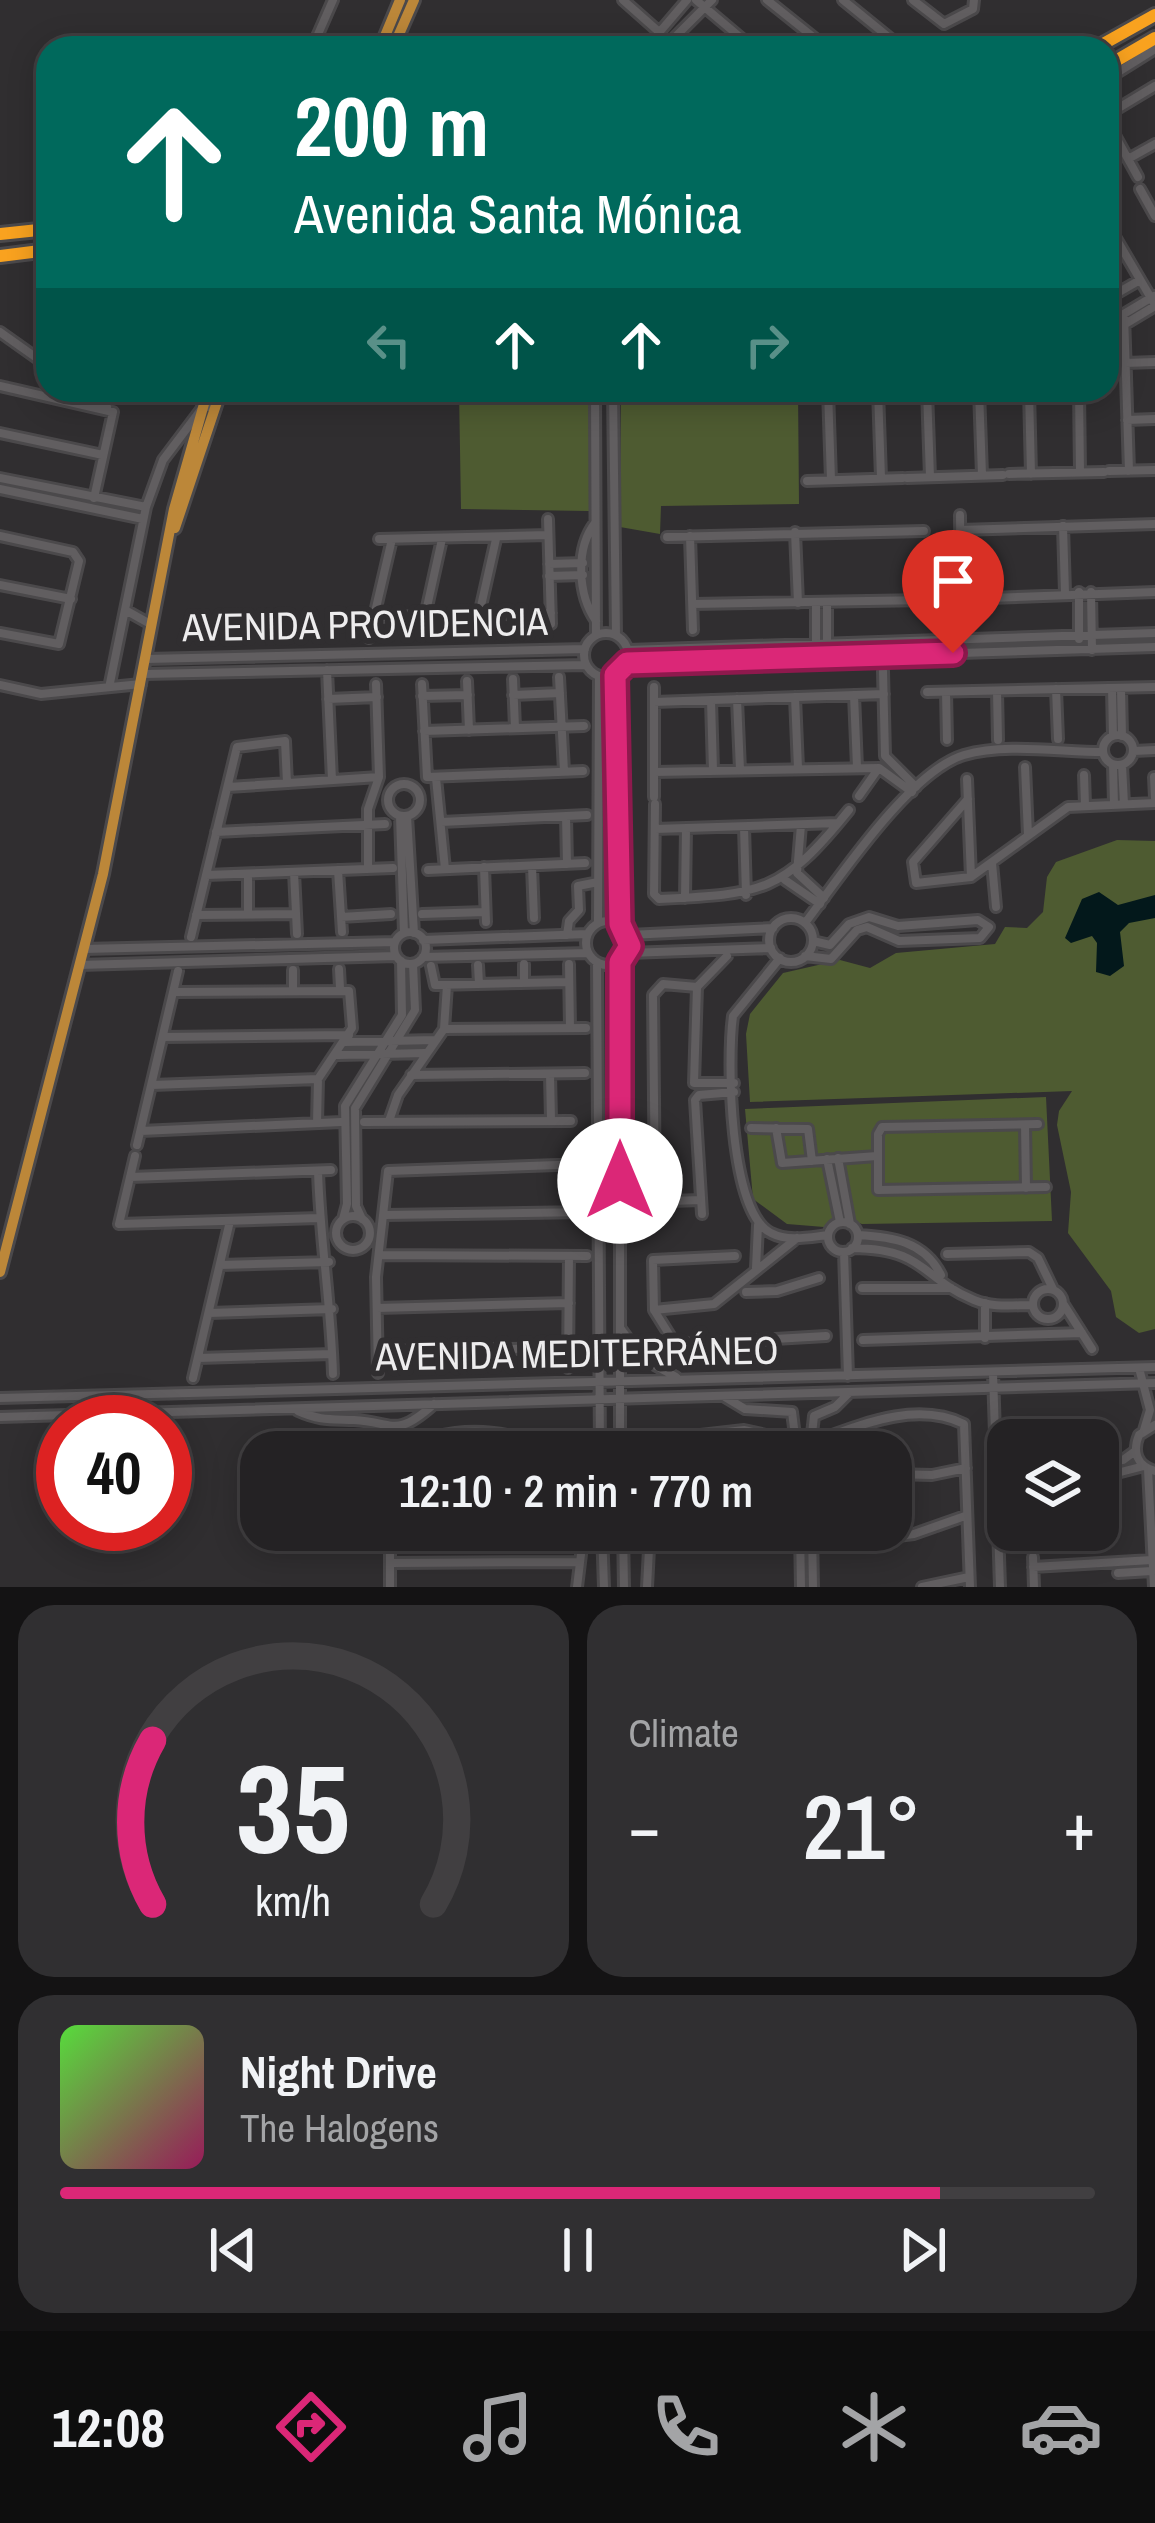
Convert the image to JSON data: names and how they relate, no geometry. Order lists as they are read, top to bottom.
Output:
{
  "streets": {
    "street": ["AVENIDA PROVIDENCIA", "AVENIDA MEDITERRÁNEO"]
  },
  "page": {
    "turn": ["200 m", "Avenida Santa Mónica"],
    "limit": "40",
    "trip": "12:10 · 2 min · 770 m",
    "tile": "Climate",
    "heat": ["−", "21°", "+"],
    "song": ["Night Drive", "The Halogens"],
    "tabs": "12:08",
    "gauge": ["35", "km/h"]
  }
}
